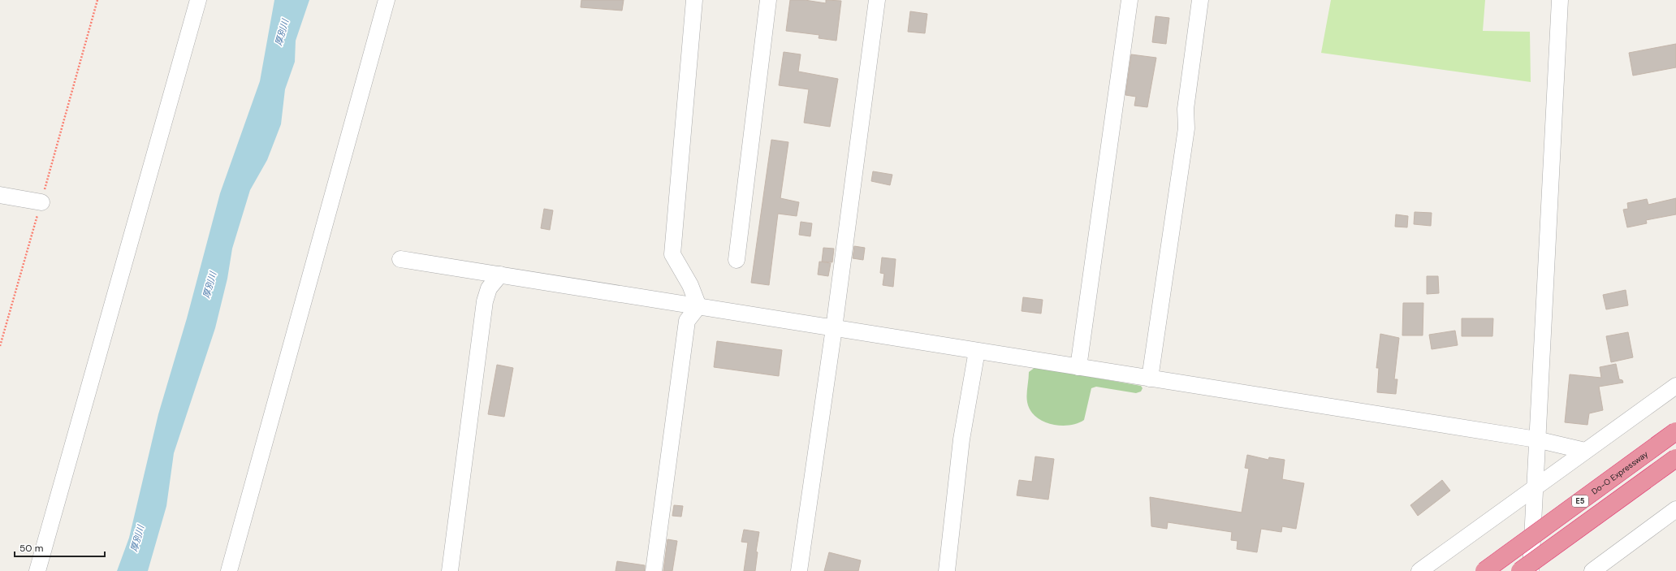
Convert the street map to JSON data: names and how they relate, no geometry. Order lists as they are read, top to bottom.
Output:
{
  "streets": {
    "highway": ["Do-O Expressway", "E5"]
  },
  "water": ["厚別川"],
  "scale_bar": "50 m"
}
